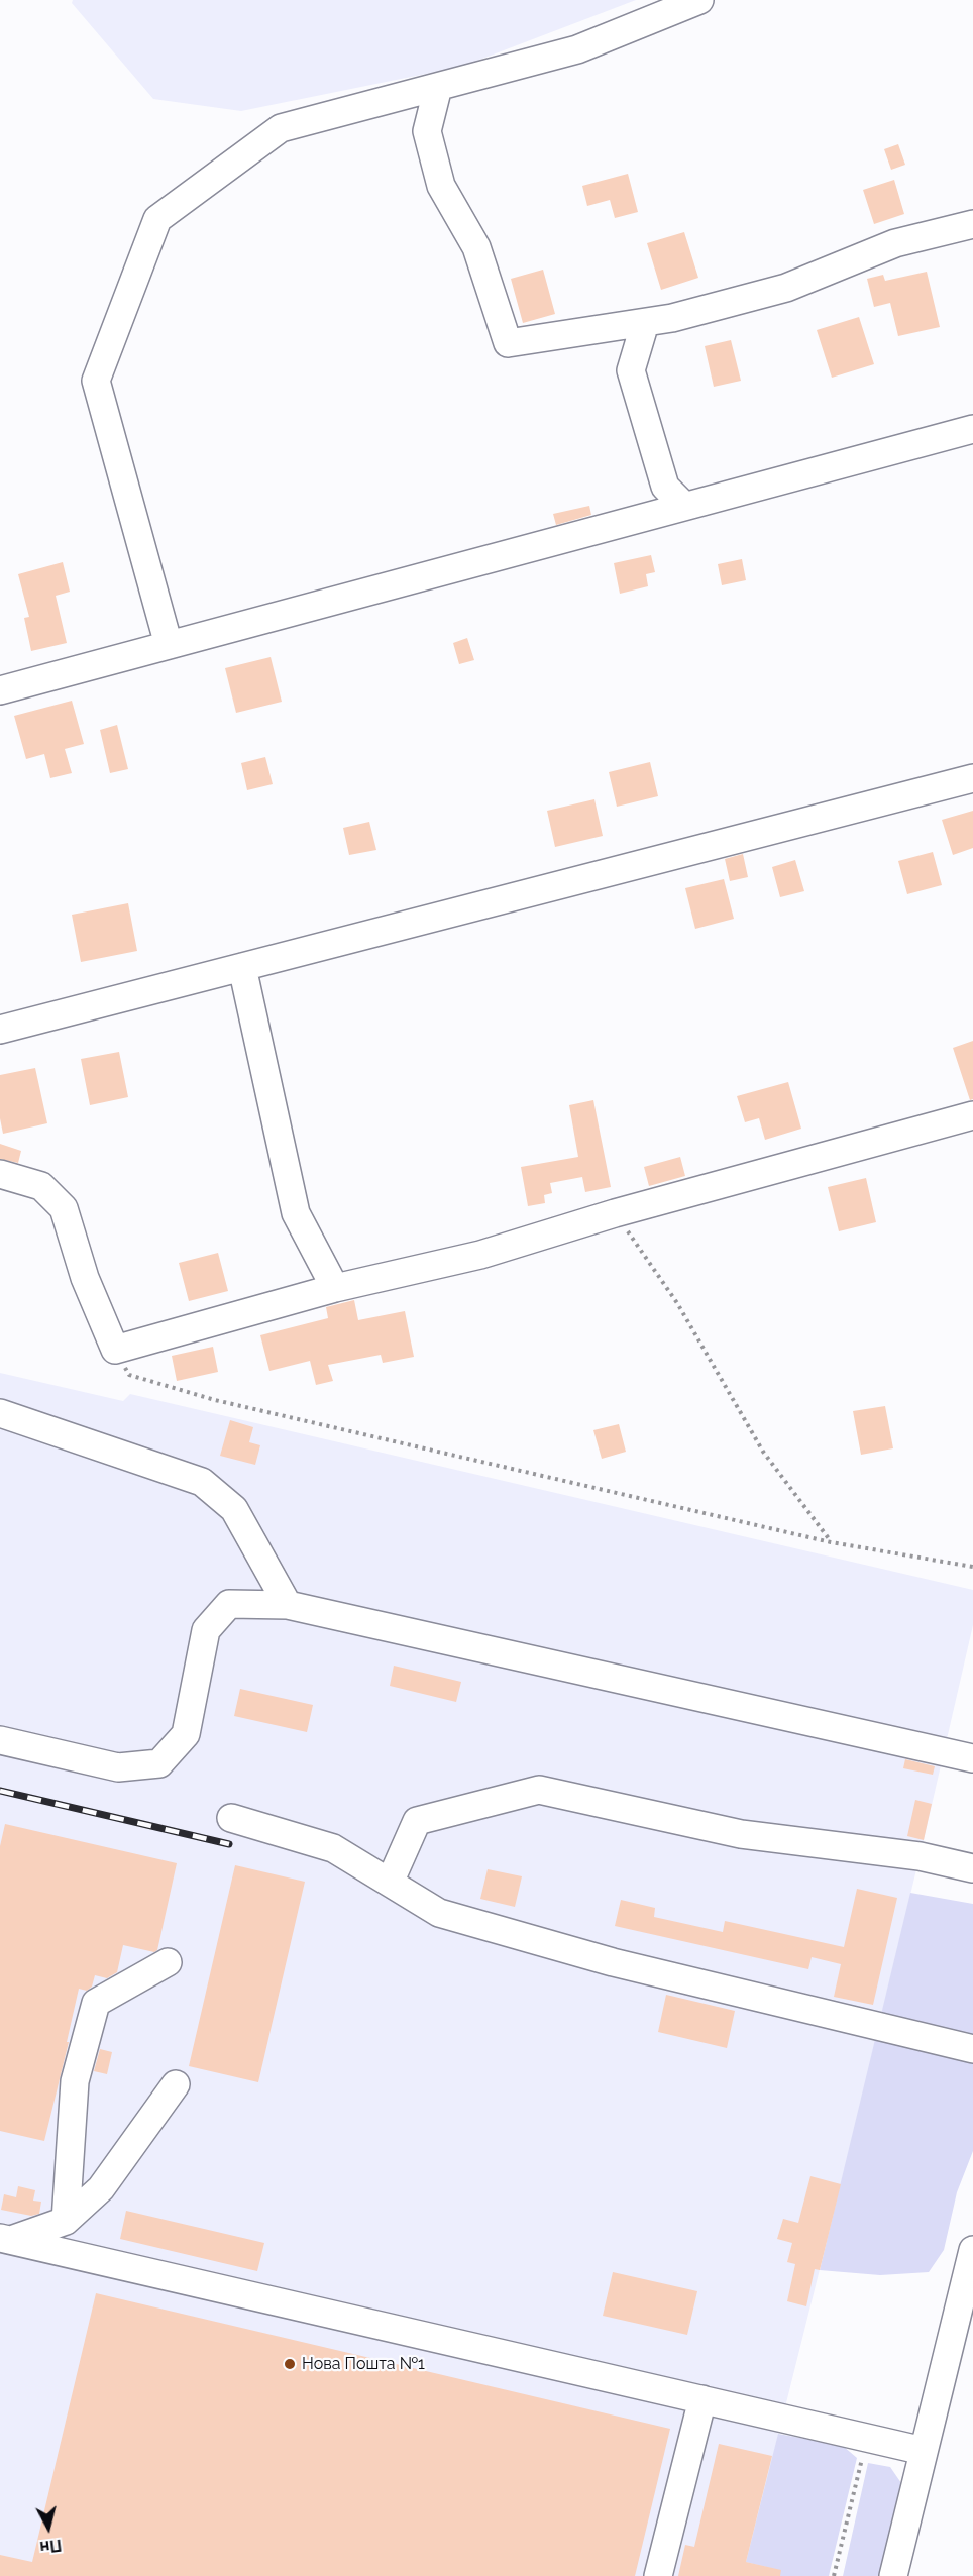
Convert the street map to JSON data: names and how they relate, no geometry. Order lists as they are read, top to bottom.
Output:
{
  "places": ["Нова Пошта №1"],
  "north": "bottom"
}
